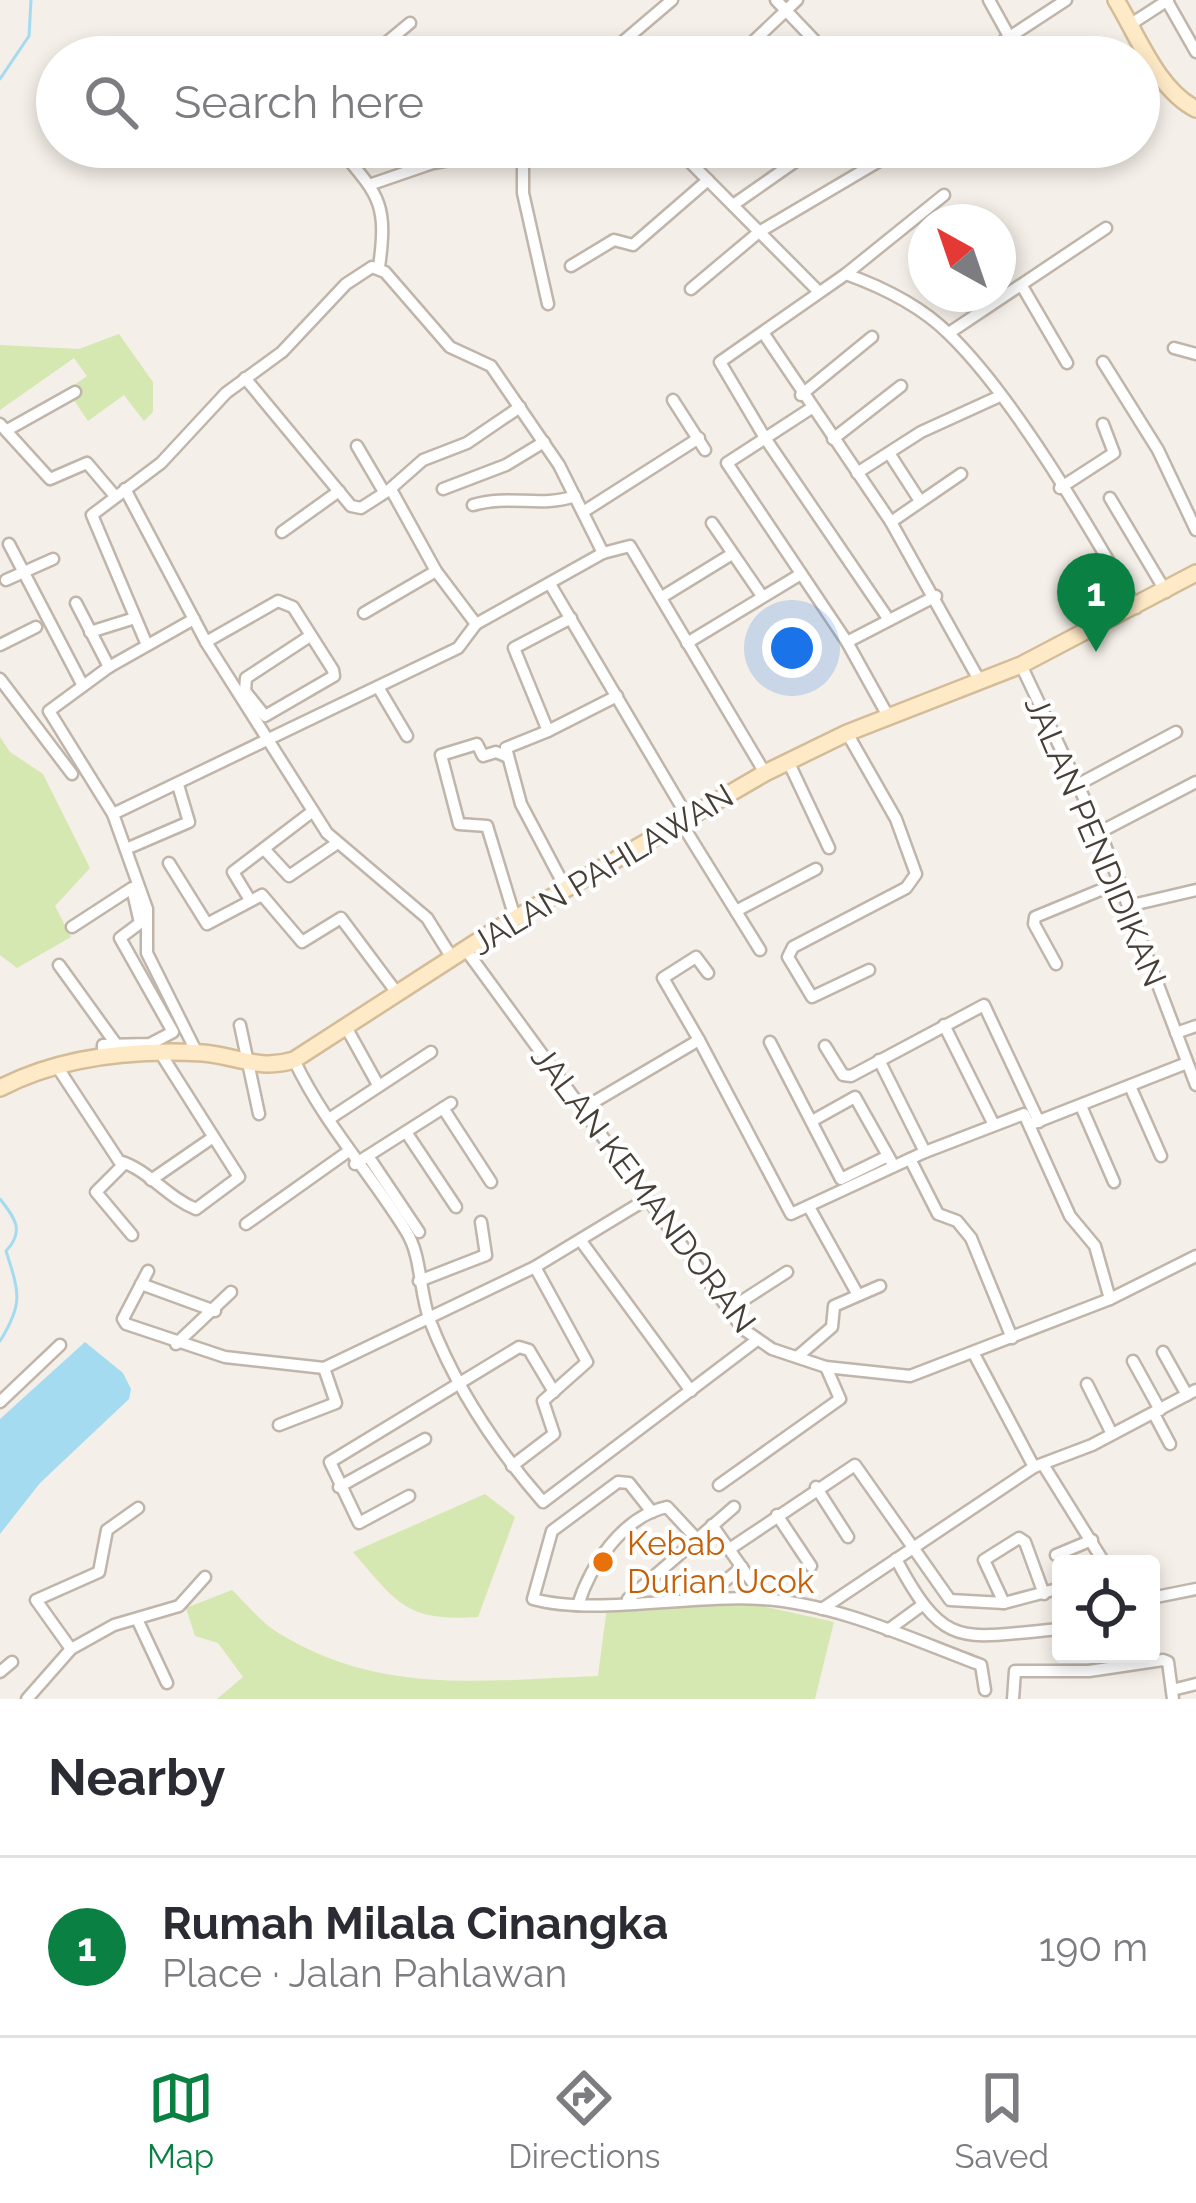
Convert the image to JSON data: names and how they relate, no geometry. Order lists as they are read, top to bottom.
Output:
{
  "streets": {
    "street": ["JALAN PENDIDIKAN", "JALAN PAHLAWAN", "JALAN KEMANDORAN"]
  },
  "crossings": [
    ["JALAN PENDIDIKAN", "JALAN PAHLAWAN"],
    ["JALAN PAHLAWAN", "JALAN KEMANDORAN"]
  ],
  "places": ["Kebab Durian Ucok"],
  "north": "top left",
  "page": {
    "search": "Search here",
    "pins": "1",
    "heading": "Nearby",
    "list": [
      {
        "mark": "1",
        "name": "Rumah Milala Cinangka",
        "note": "Place · Jalan Pahlawan",
        "value": "190 m"
      }
    ],
    "nav": ["Map", "Directions", "Saved"]
  }
}
